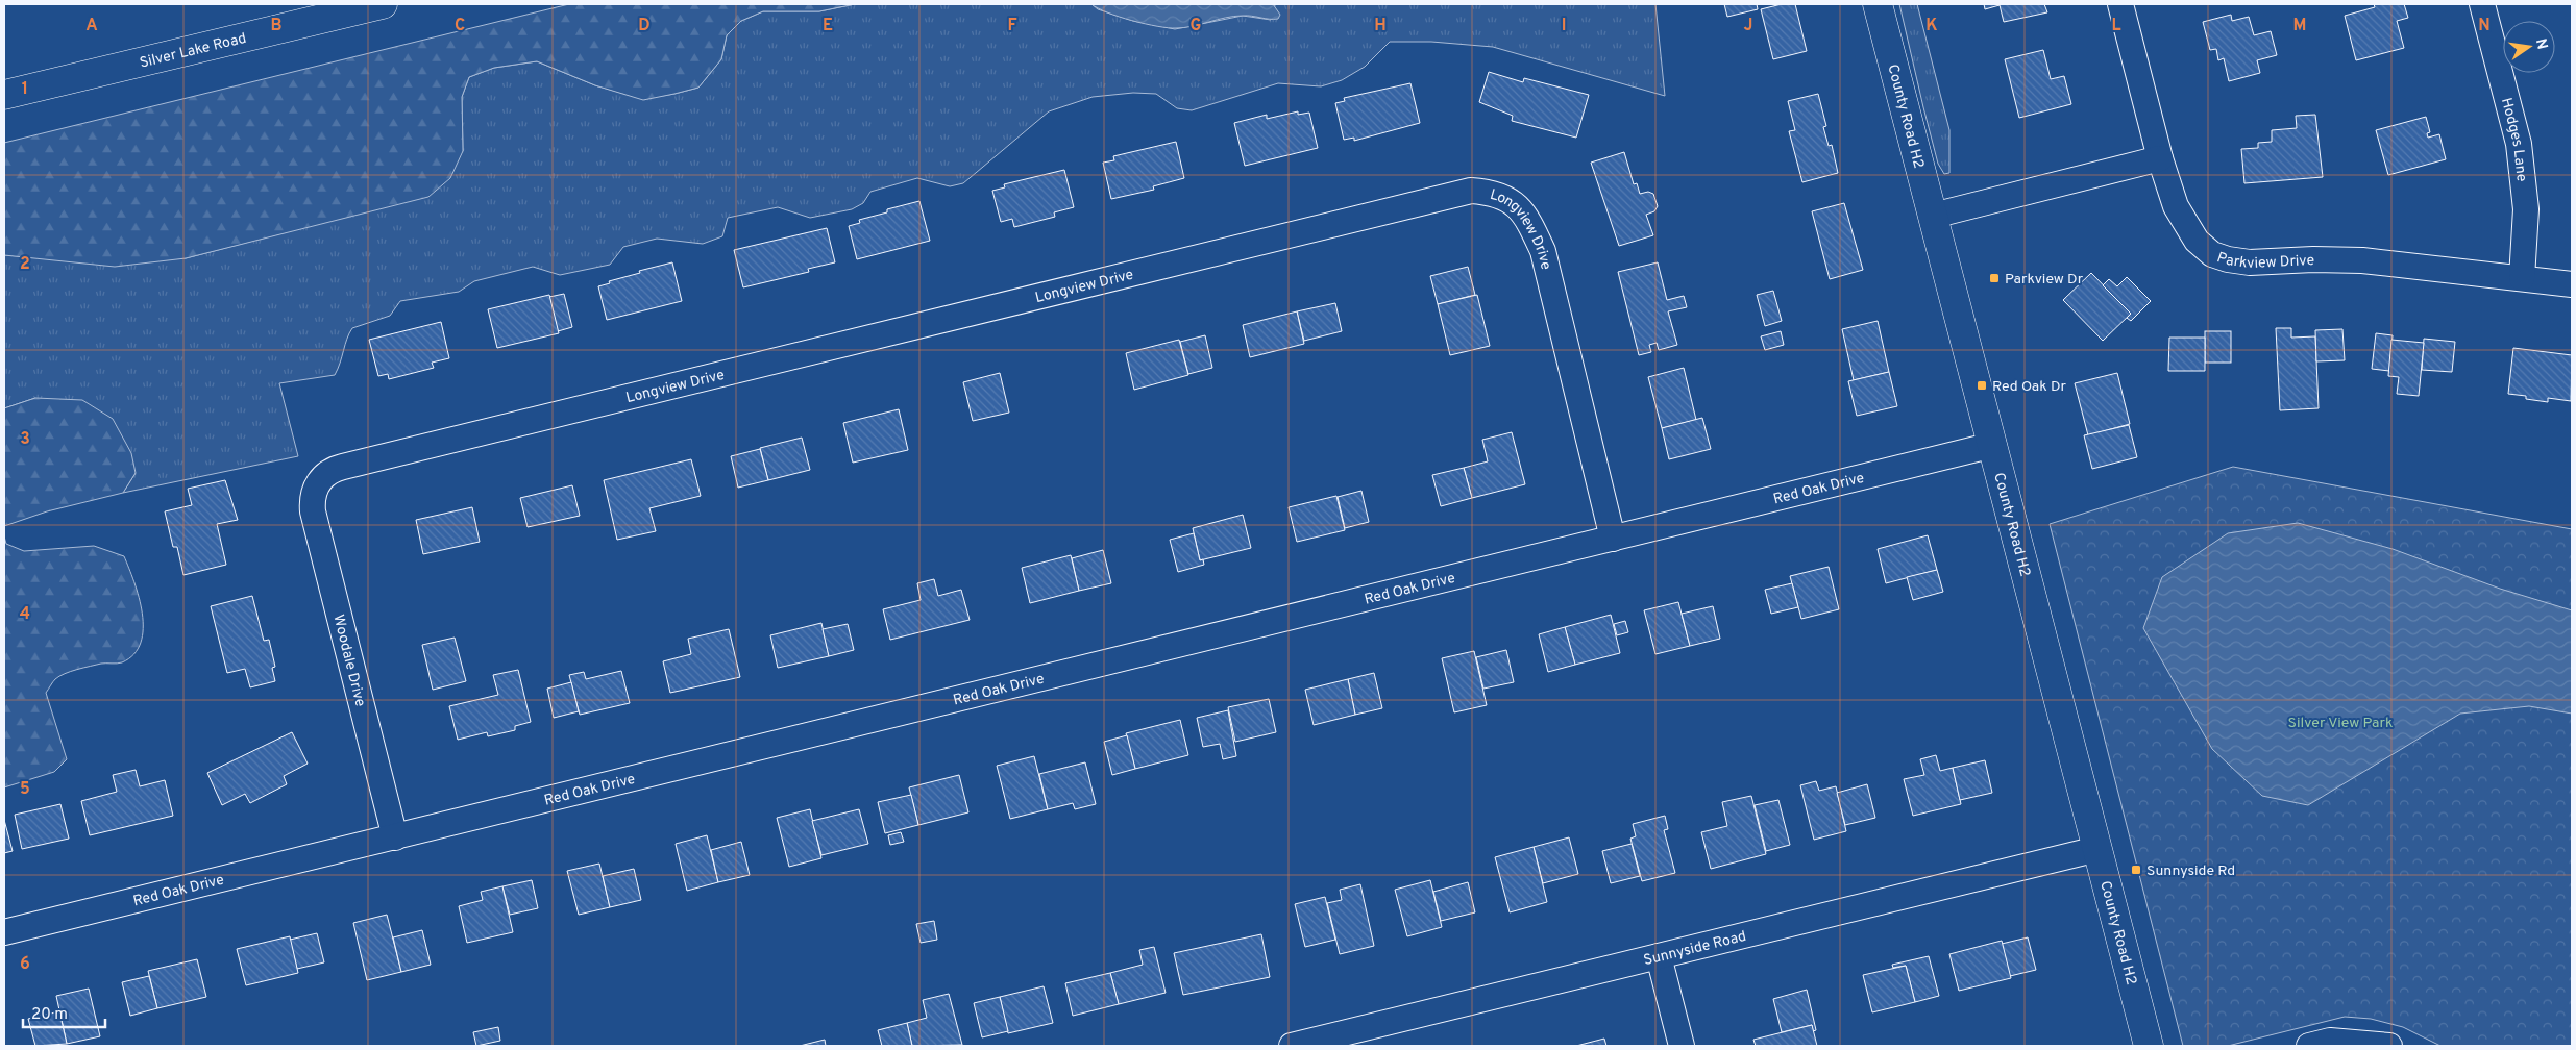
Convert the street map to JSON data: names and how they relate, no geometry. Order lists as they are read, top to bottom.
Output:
{
  "streets": {
    "street": [
      "Silver Lake Road",
      "County Road H2",
      "Hodges Lane",
      "Longview Drive",
      "Parkview Drive",
      "Red Oak Drive",
      "Woodale Drive",
      "Sunnyside Road"
    ]
  },
  "crossings": [
    ["County Road H2", "Red Oak Drive"],
    ["County Road H2", "Sunnyside Road"],
    ["Hodges Lane", "Parkview Drive"],
    ["Longview Drive", "Red Oak Drive"],
    ["Longview Drive", "Woodale Drive"],
    ["Red Oak Drive", "Woodale Drive"]
  ],
  "parks": ["Silver View Park"],
  "places": {
    "transit": ["Parkview Dr", "Red Oak Dr", "Sunnyside Rd"]
  },
  "scale_bar": "20 m",
  "north": "right",
  "grid": {
    "columns": [
      "A",
      "B",
      "C",
      "D",
      "E",
      "F",
      "G",
      "H",
      "I",
      "J",
      "K",
      "L",
      "M",
      "N"
    ],
    "rows": [
      "1",
      "2",
      "3",
      "4",
      "5",
      "6"
    ]
  }
}
